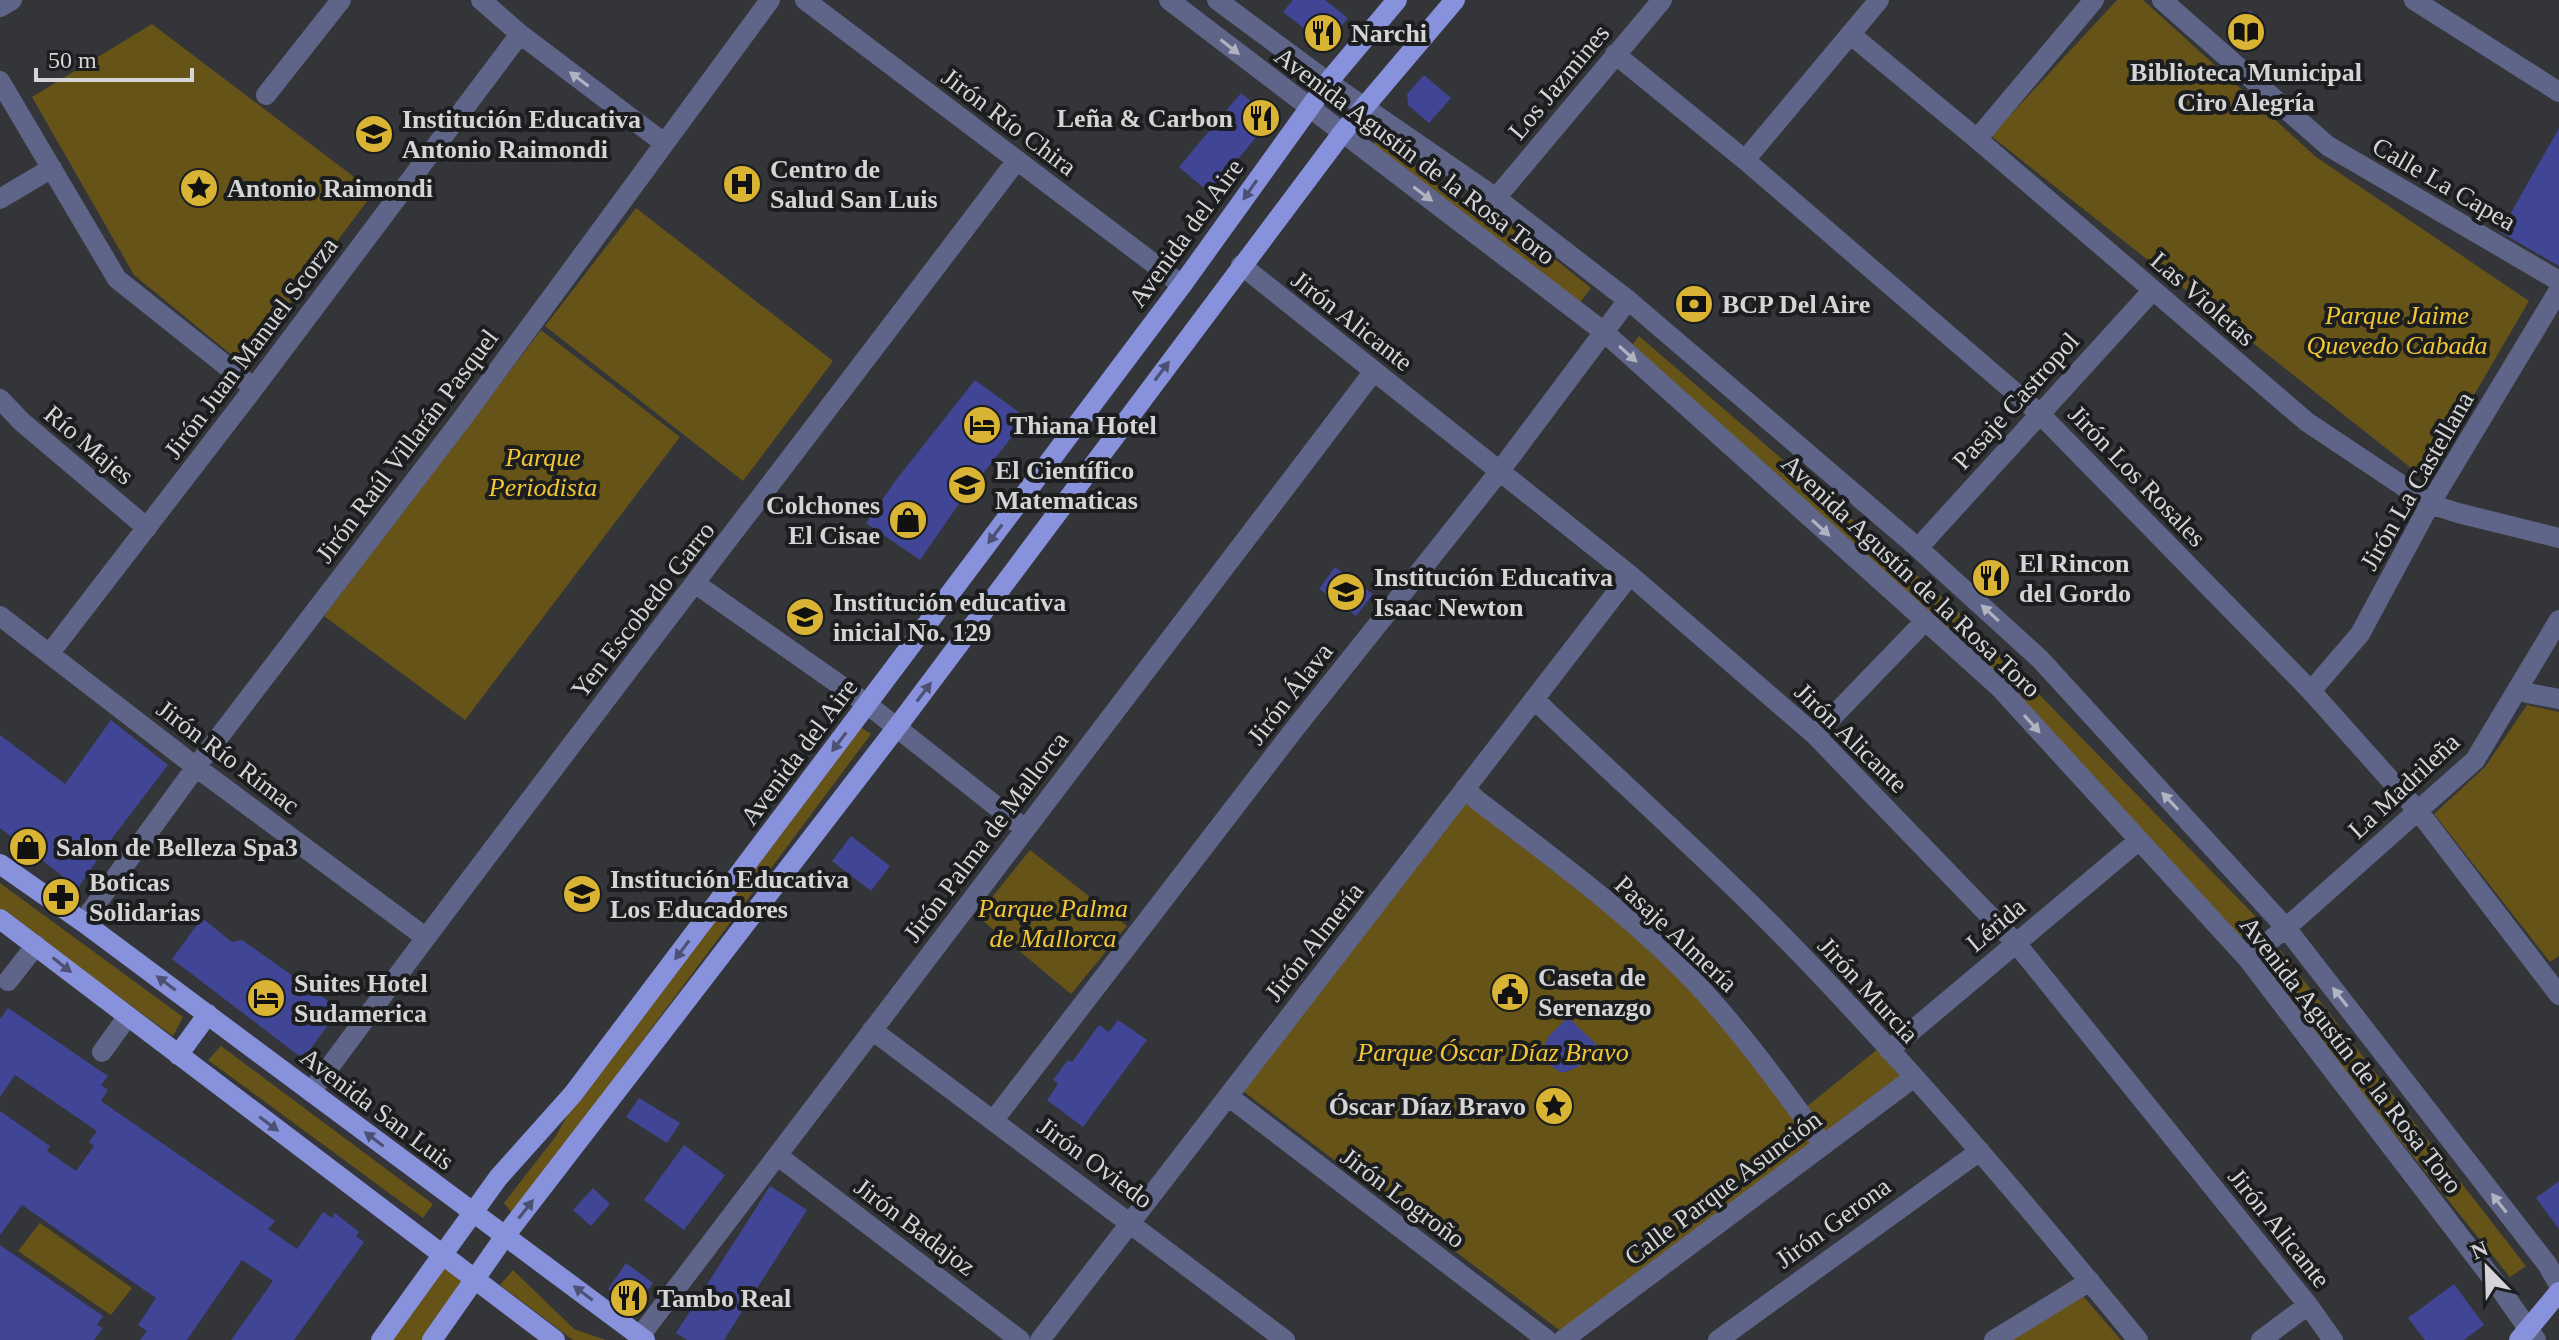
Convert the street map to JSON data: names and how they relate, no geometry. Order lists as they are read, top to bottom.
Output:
{
  "streets": {
    "main road": ["Avenida del Aire", "Avenida San Luis"],
    "street": [
      "Los Jazmines",
      "Jirón Río Chira",
      "Avenida Agustín de la Rosa Toro",
      "Calle La Capea",
      "Las Violetas",
      "Jirón Alicante",
      "Jirón Juan Manuel Scorza",
      "Pasaje Castropol",
      "Río Majes",
      "Jirón Raúl Villarán Pasquel",
      "Jirón Los Rosales",
      "Jirón La Castellana",
      "Yen Escobedo Garro",
      "Jirón Álava",
      "Jirón Río Rímac",
      "La Madrileña",
      "Jirón Palma de Mallorca",
      "Lérida",
      "Pasaje Almería",
      "Jirón Almería",
      "Jirón Murcia",
      "Jirón Oviedo",
      "Calle Parque Asunción",
      "Jirón Logroño",
      "Jirón Gerona",
      "Jirón Badajoz"
    ]
  },
  "crossings": [
    ["Los Jazmines", "Avenida Agustín de la Rosa Toro"],
    ["Los Jazmines", "Jirón Los Rosales"],
    ["Jirón Río Chira", "Avenida del Aire"],
    ["Jirón Río Chira", "Yen Escobedo Garro"],
    ["Avenida Agustín de la Rosa Toro", "Avenida del Aire"],
    ["Avenida Agustín de la Rosa Toro", "Pasaje Castropol"],
    ["Avenida Agustín de la Rosa Toro", "Jirón Álava"],
    ["Avenida Agustín de la Rosa Toro", "La Madrileña"],
    ["Avenida Agustín de la Rosa Toro", "Lérida"],
    ["Avenida del Aire", "Avenida San Luis"],
    ["Las Violetas", "Pasaje Castropol"],
    ["Las Violetas", "Jirón La Castellana"],
    ["Jirón Alicante", "Jirón Álava"],
    ["Jirón Alicante", "Jirón Palma de Mallorca"],
    ["Jirón Alicante", "Lérida"],
    ["Jirón Alicante", "Jirón Almería"],
    ["Jirón Juan Manuel Scorza", "Río Majes"],
    ["Jirón Juan Manuel Scorza", "Jirón Río Rímac"],
    ["Pasaje Castropol", "Jirón Los Rosales"],
    ["Jirón Raúl Villarán Pasquel", "Jirón Río Rímac"],
    ["Jirón Raúl Villarán Pasquel", "Avenida San Luis"],
    ["Jirón Los Rosales", "Jirón La Castellana"],
    ["Jirón Los Rosales", "La Madrileña"],
    ["Yen Escobedo Garro", "Jirón Río Rímac"],
    ["Yen Escobedo Garro", "Avenida San Luis"],
    ["Jirón Álava", "Jirón Oviedo"],
    ["Jirón Palma de Mallorca", "Avenida San Luis"],
    ["Jirón Palma de Mallorca", "Jirón Oviedo"],
    ["Jirón Palma de Mallorca", "Jirón Badajoz"],
    ["Lérida", "Jirón Murcia"],
    ["Pasaje Almería", "Jirón Almería"],
    ["Pasaje Almería", "Calle Parque Asunción"],
    ["Jirón Almería", "Jirón Murcia"],
    ["Jirón Almería", "Jirón Oviedo"],
    ["Jirón Almería", "Jirón Logroño"],
    ["Jirón Murcia", "Calle Parque Asunción"],
    ["Jirón Murcia", "Jirón Gerona"]
  ],
  "parks": [
    "Parque Jaime Quevedo Cabada",
    "Parque Periodista",
    "Parque Palma de Mallorca",
    "Parque Óscar Díaz Bravo"
  ],
  "places": {
    "library": ["Biblioteca Municipal Ciro Alegría"],
    "restaurant": [
      "Narchi",
      "Leña & Carbon",
      "El Rincon del Gordo",
      "Tambo Real"
    ],
    "school or university": [
      "Institución Educativa Antonio Raimondi",
      "El Científico Matematicas",
      "Institución Educativa Isaac Newton",
      "Institución educativa inicial No. 129",
      "Institución Educativa Los Educadores"
    ],
    "hospital": ["Centro de Salud San Luis"],
    "place": ["Antonio Raimondi", "Óscar Díaz Bravo"],
    "bank": ["BCP Del Aire"],
    "hotel": ["Thiana Hotel", "Suites Hotel Sudamerica"],
    "shop": ["Colchones El Cisae", "Salon de Belleza Spa3"],
    "pharmacy": ["Boticas Solidarias"],
    "public building": ["Caseta de Serenazgo"]
  },
  "scale_bar": "50 m",
  "north": "top left"
}
